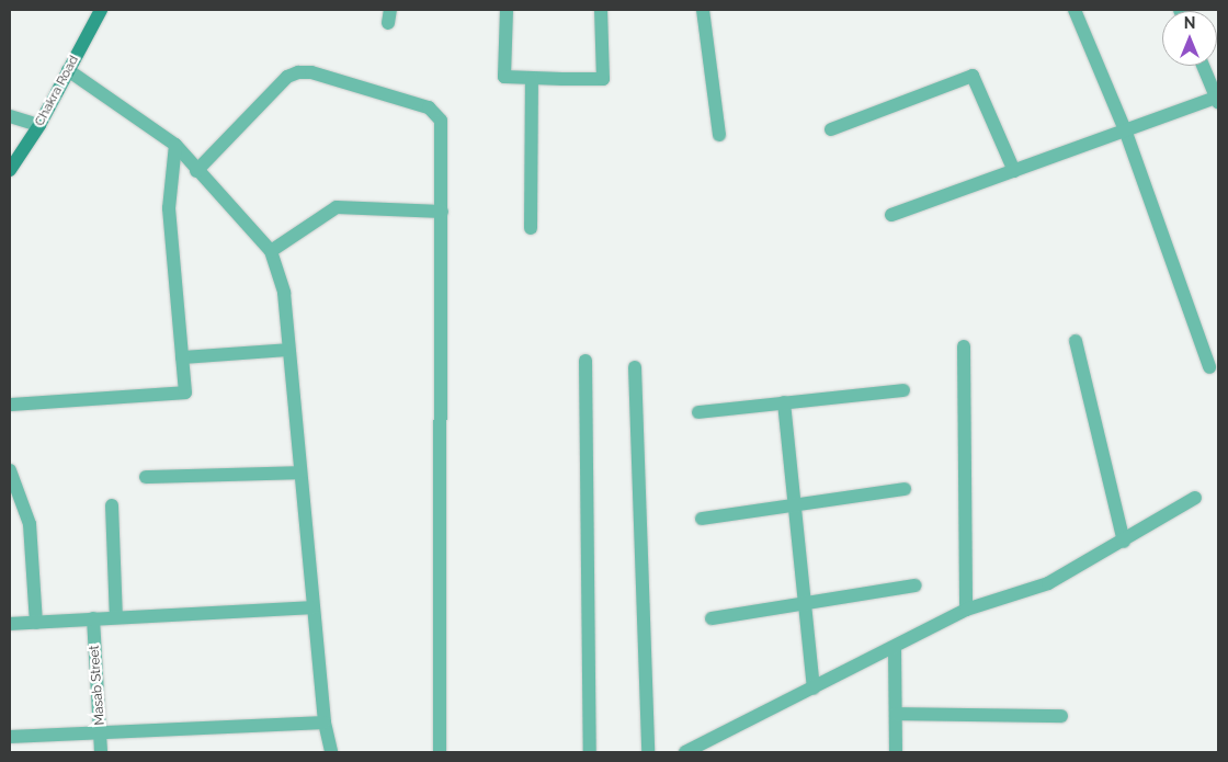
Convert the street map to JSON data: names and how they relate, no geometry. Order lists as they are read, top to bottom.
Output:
{
  "streets": {
    "main road": ["Chakra Road"],
    "street": ["Masab Street"]
  },
  "north": "top"
}
